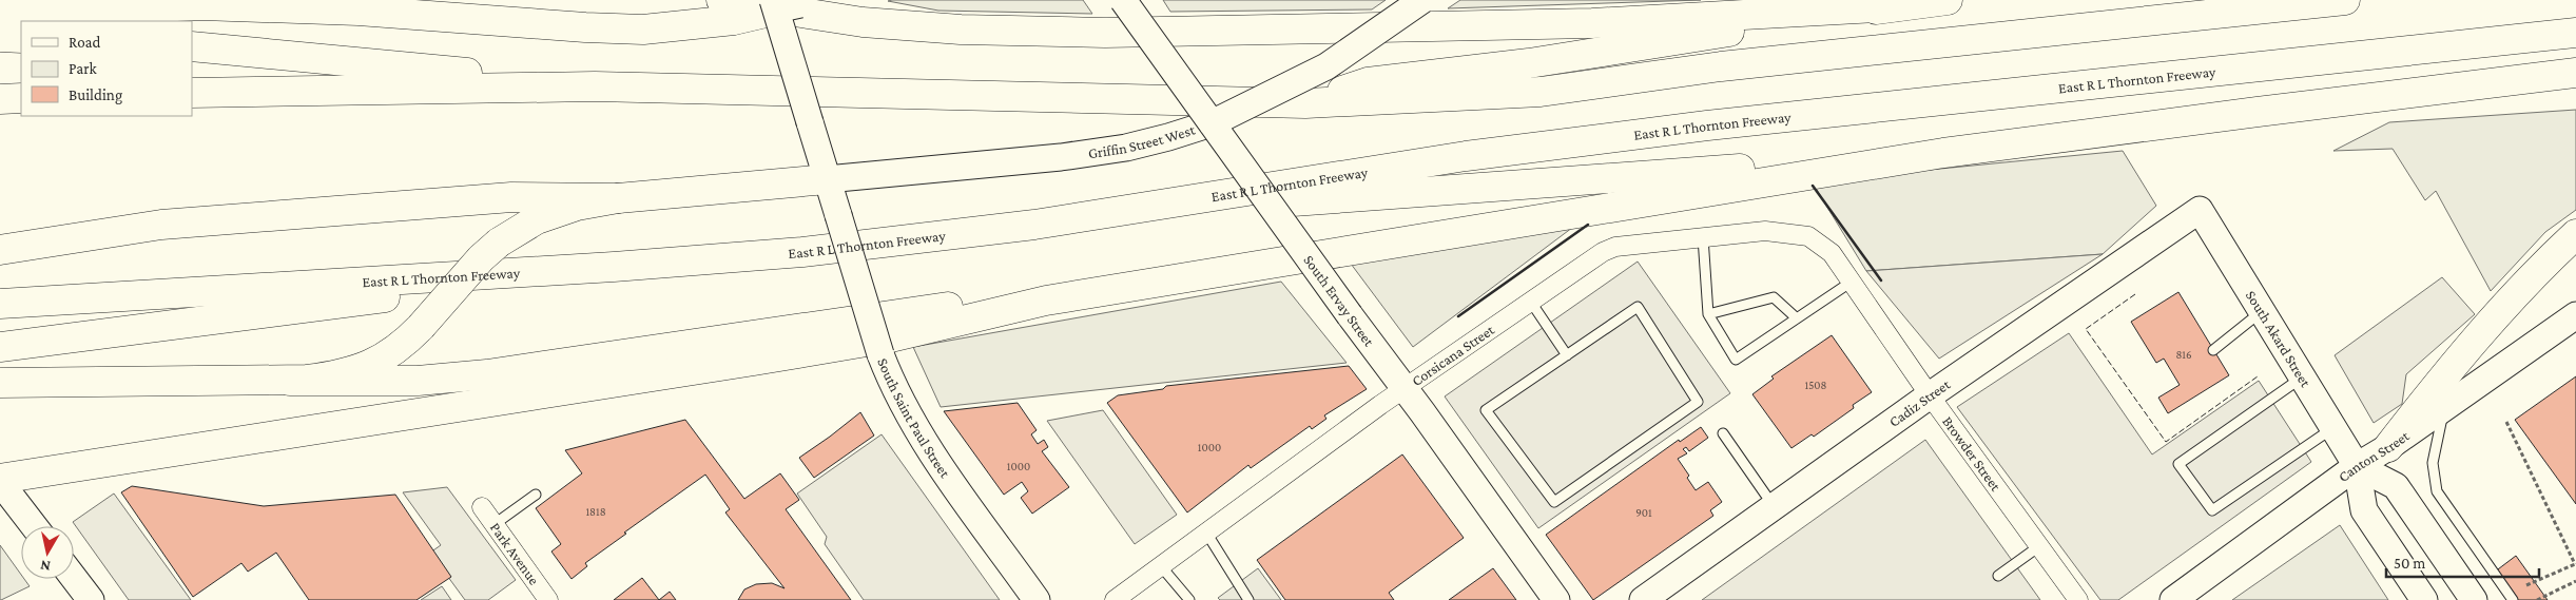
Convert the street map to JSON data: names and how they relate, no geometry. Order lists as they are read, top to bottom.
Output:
{
  "streets": {
    "highway": ["East R L Thornton Freeway"],
    "main road": [
      "Griffin Street West",
      "South Ervay Street",
      "South Akard Street",
      "Cadiz Street",
      "South Saint Paul Street",
      "Canton Street"
    ],
    "street": ["Corsicana Street", "Browder Street", "Park Avenue"]
  },
  "crossings": [
    ["Griffin Street West", "South Ervay Street"],
    ["Griffin Street West", "South Saint Paul Street"],
    ["South Ervay Street", "Corsicana Street"],
    ["South Akard Street", "Cadiz Street"],
    ["South Akard Street", "Canton Street"],
    ["Corsicana Street", "Browder Street"],
    ["Cadiz Street", "Browder Street"]
  ],
  "house_numbers": [
    "816",
    "1508",
    "1000",
    "1000",
    "1818",
    "901"
  ],
  "legend": ["Road", "Park", "Building"],
  "scale_bar": "50 m",
  "north": "bottom"
}
